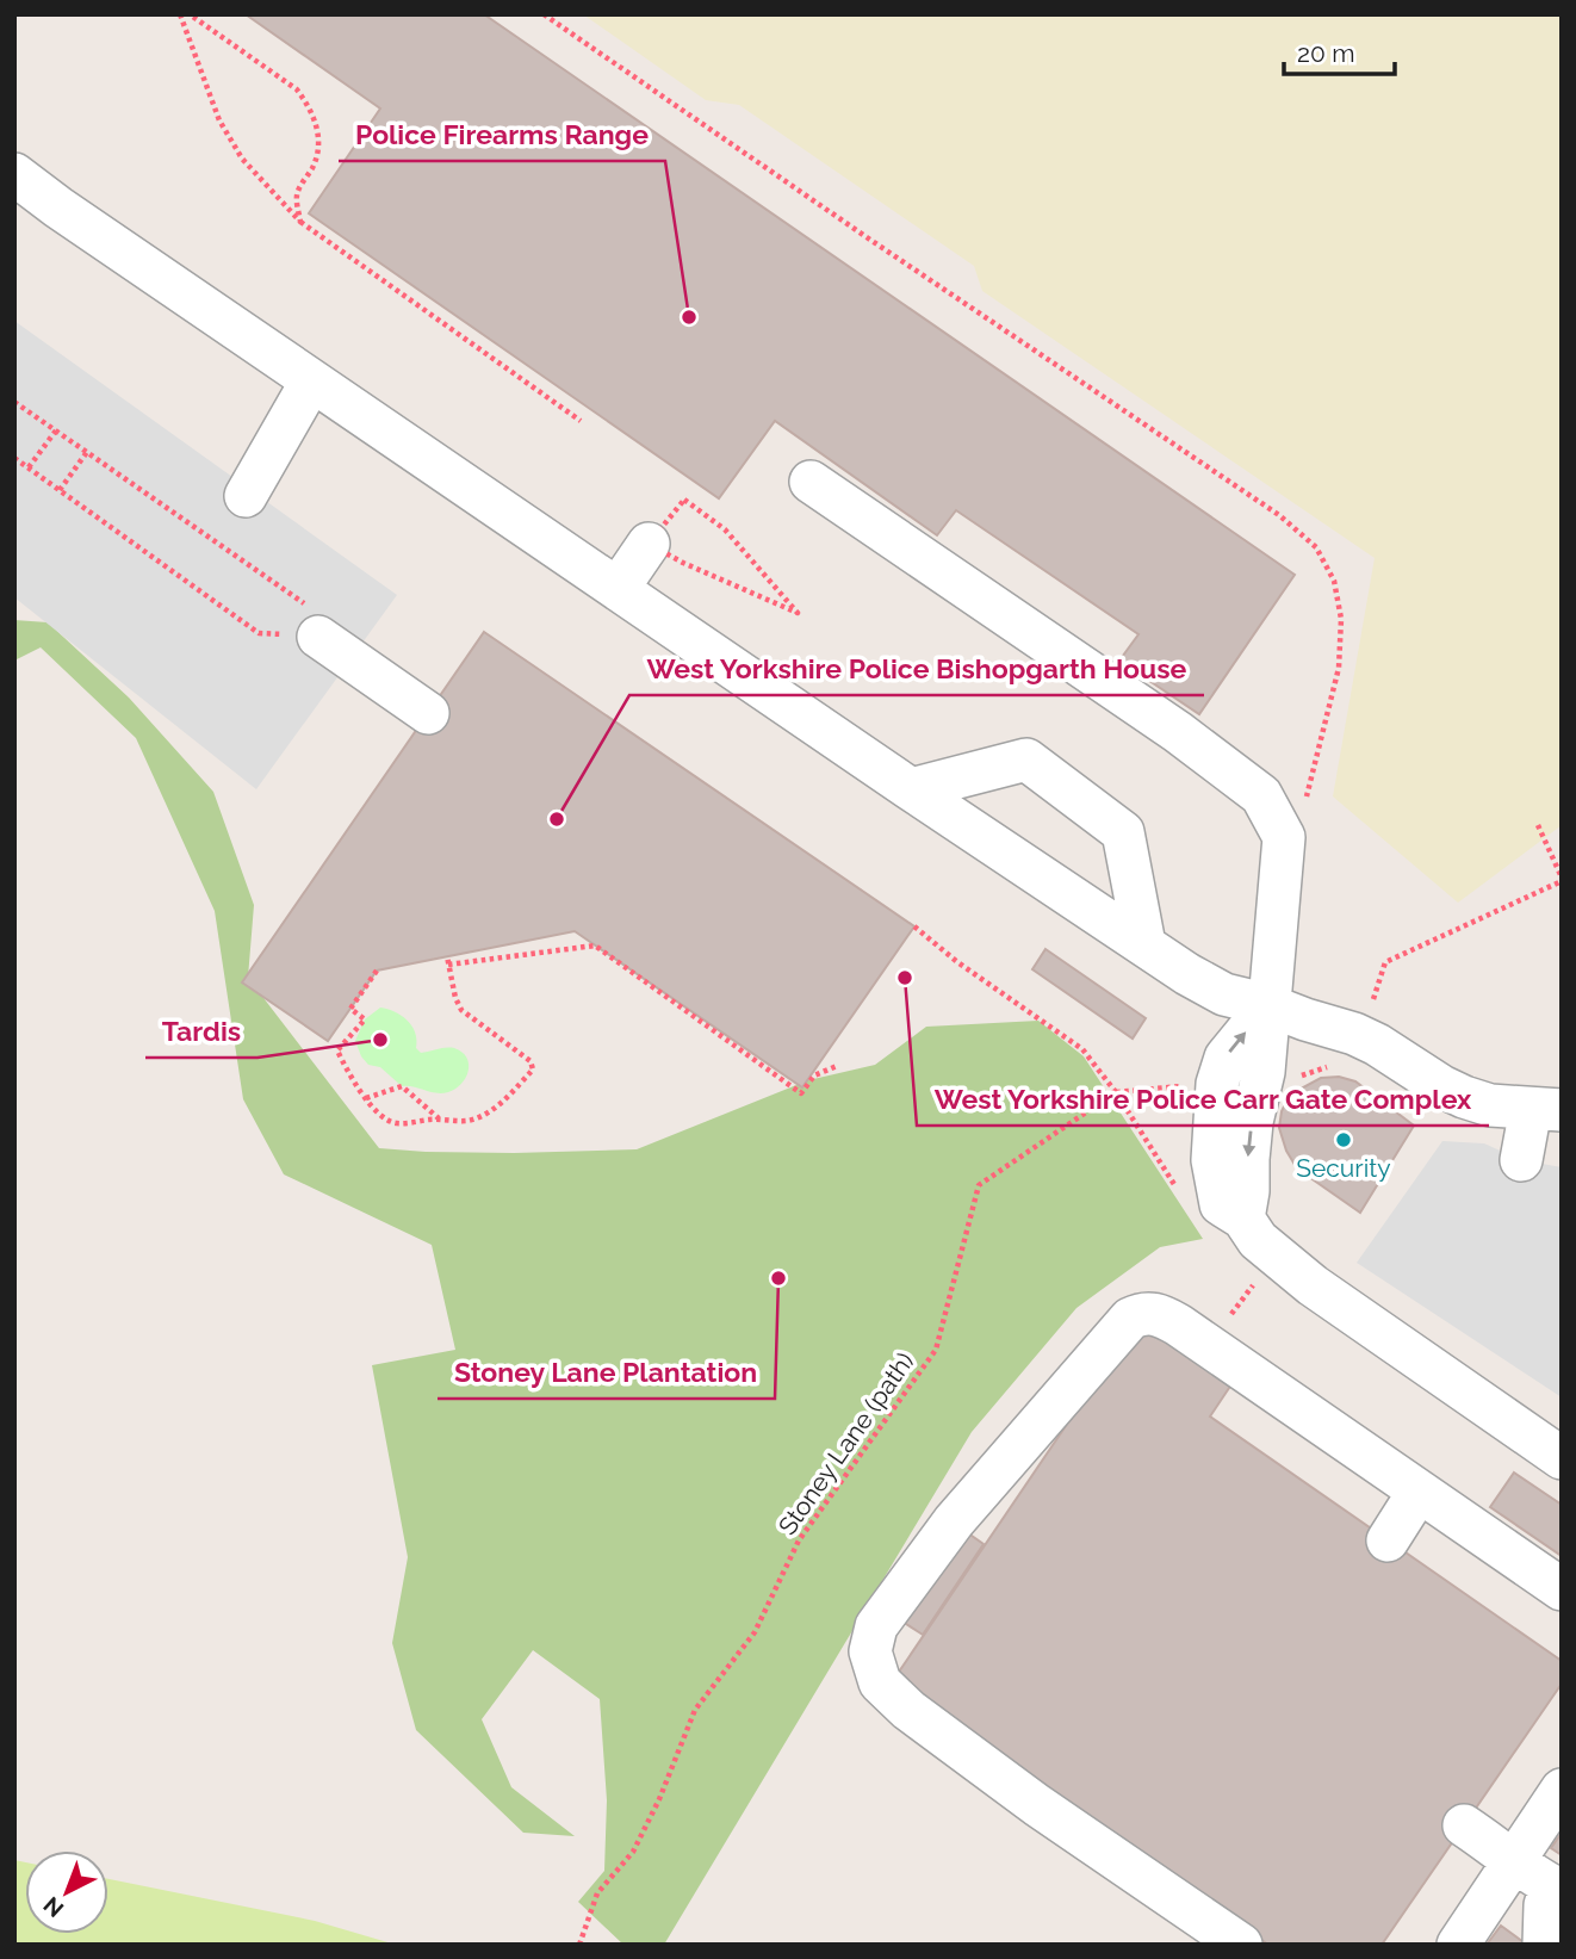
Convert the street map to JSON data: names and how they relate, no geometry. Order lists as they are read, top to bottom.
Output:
{
  "streets": {
    "path": ["Stoney Lane (path)"]
  },
  "places": [
    "Police Firearms Range",
    "West Yorkshire Police Bishopgarth House",
    "West Yorkshire Police Carr Gate Complex",
    "Tardis",
    "Security",
    "Stoney Lane Plantation"
  ],
  "scale_bar": "20 m",
  "north": "bottom left"
}
